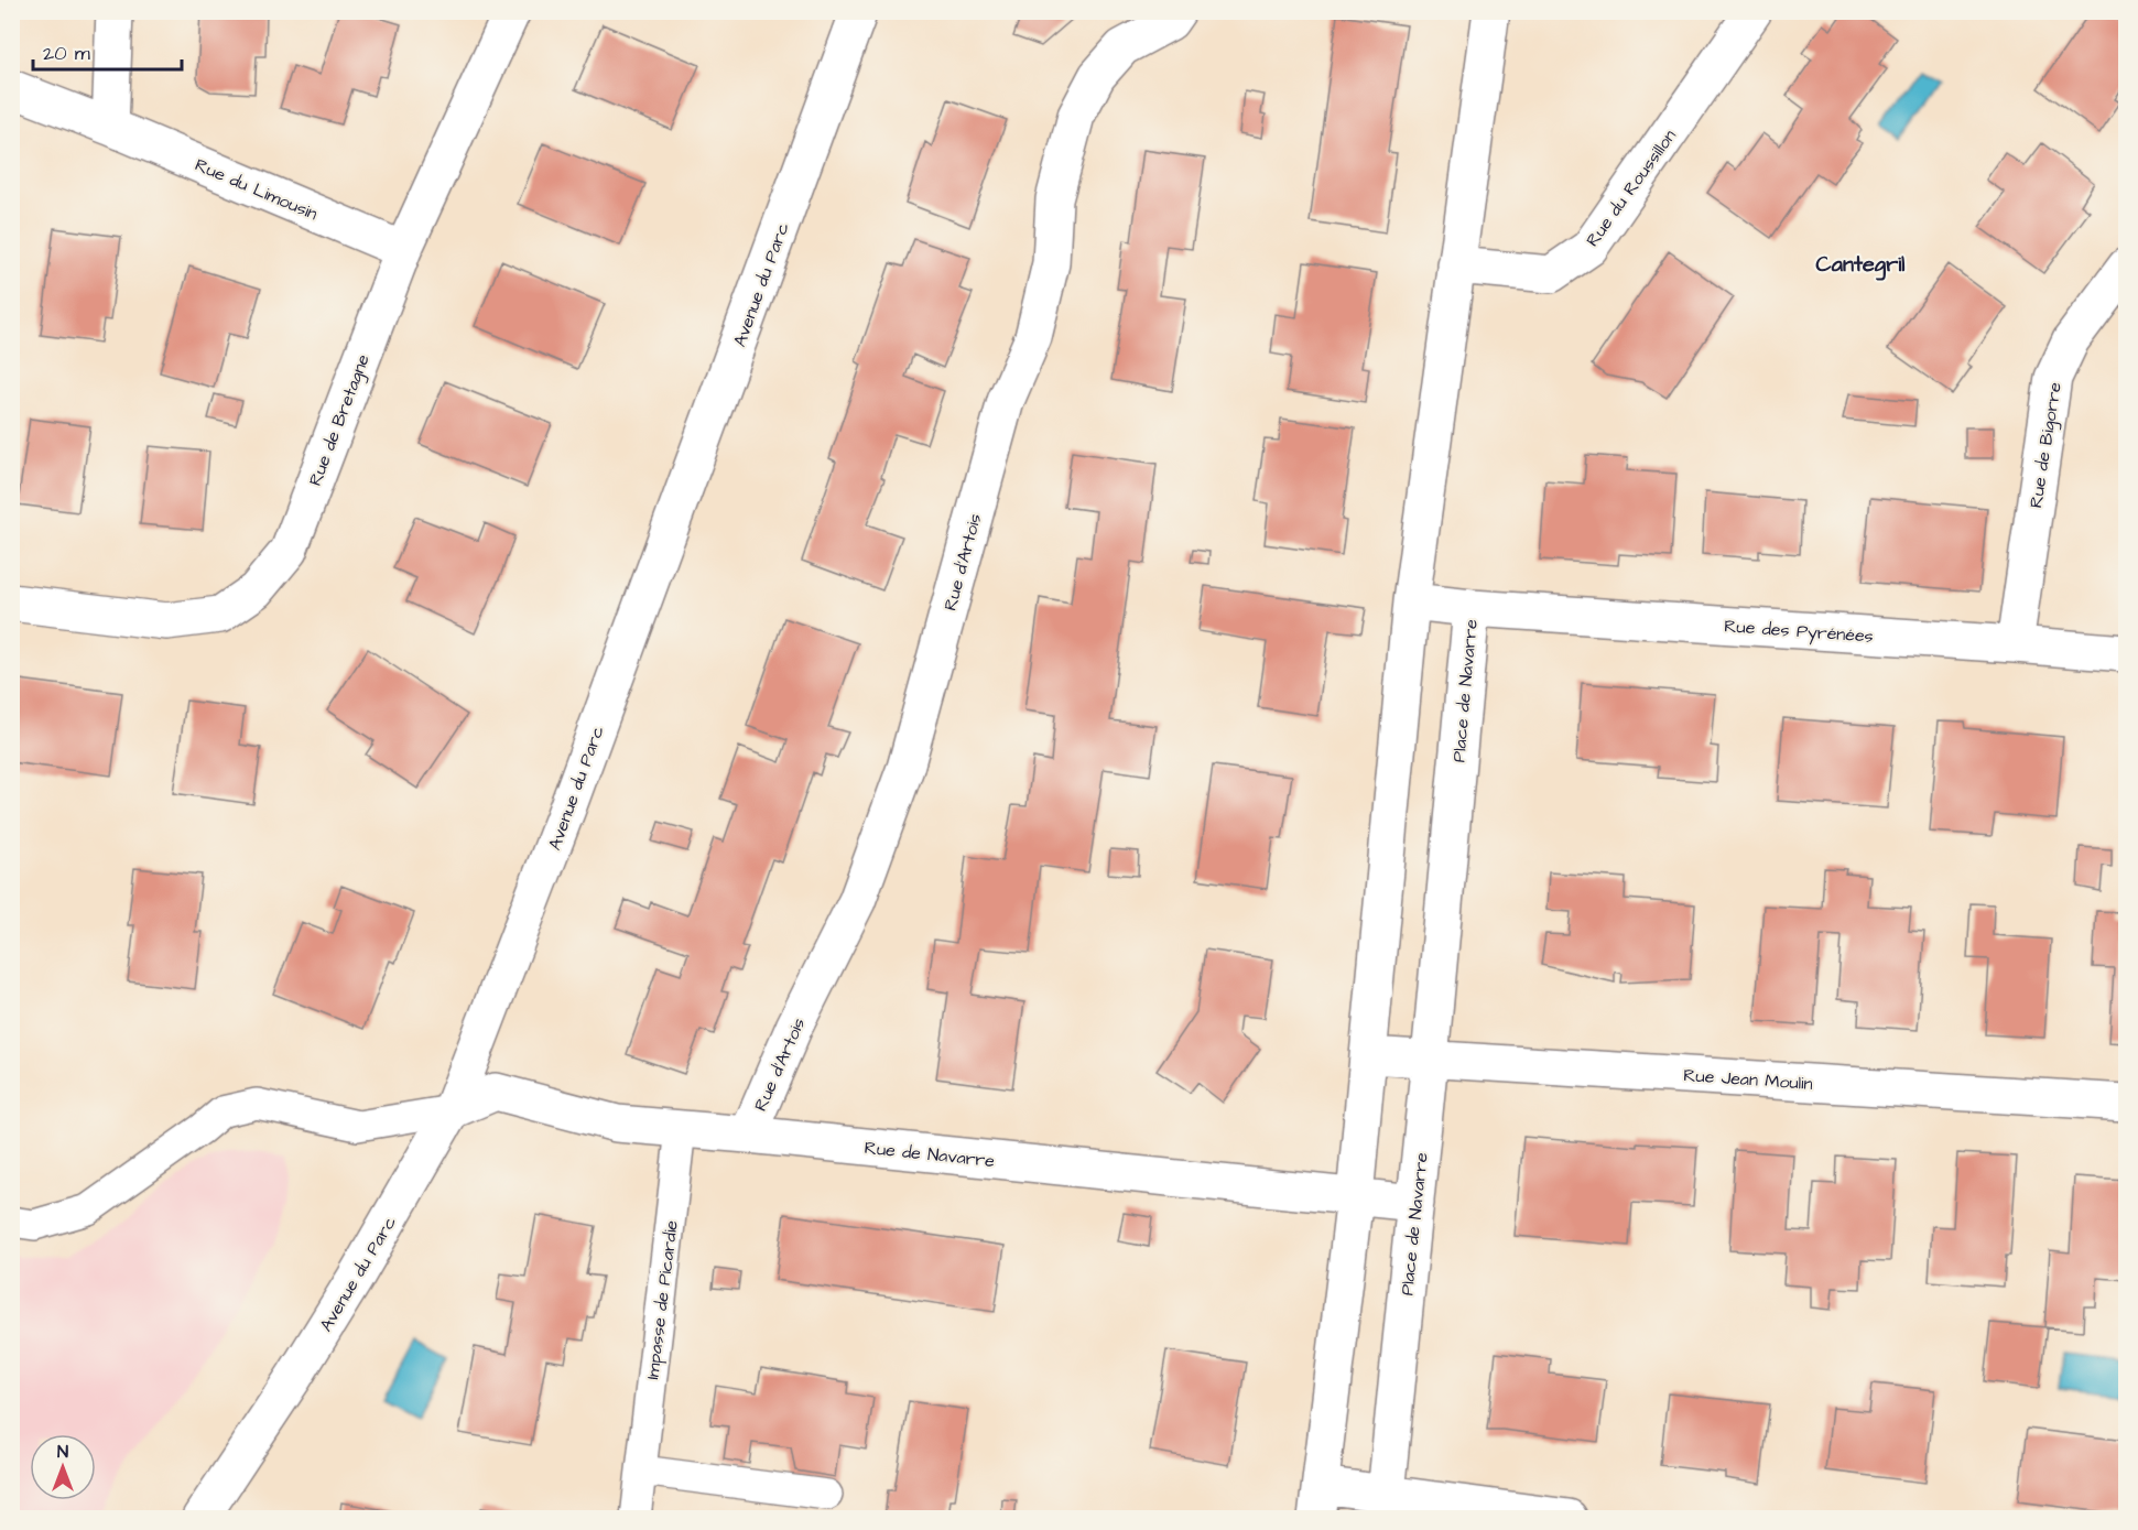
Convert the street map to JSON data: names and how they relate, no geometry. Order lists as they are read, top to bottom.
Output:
{
  "streets": {
    "street": [
      "Rue du Roussillon",
      "Rue du Limousin",
      "Avenue du Parc",
      "Rue de Bretagne",
      "Rue de Bigorre",
      "Rue d'Artois",
      "Rue des Pyrénées",
      "Place de Navarre",
      "Rue Jean Moulin",
      "Rue de Navarre"
    ],
    "lane": ["Impasse de Picardie"]
  },
  "crossings": [
    ["Rue du Limousin", "Rue de Bretagne"],
    ["Avenue du Parc", "Rue de Navarre"],
    ["Rue de Bigorre", "Rue des Pyrénées"],
    ["Rue d'Artois", "Rue de Navarre"],
    ["Rue des Pyrénées", "Place de Navarre"],
    ["Place de Navarre", "Rue Jean Moulin"],
    ["Place de Navarre", "Rue de Navarre"],
    ["Rue de Navarre", "Impasse de Picardie"]
  ],
  "districts": ["Cantegril"],
  "scale_bar": "20 m",
  "north": "top"
}
